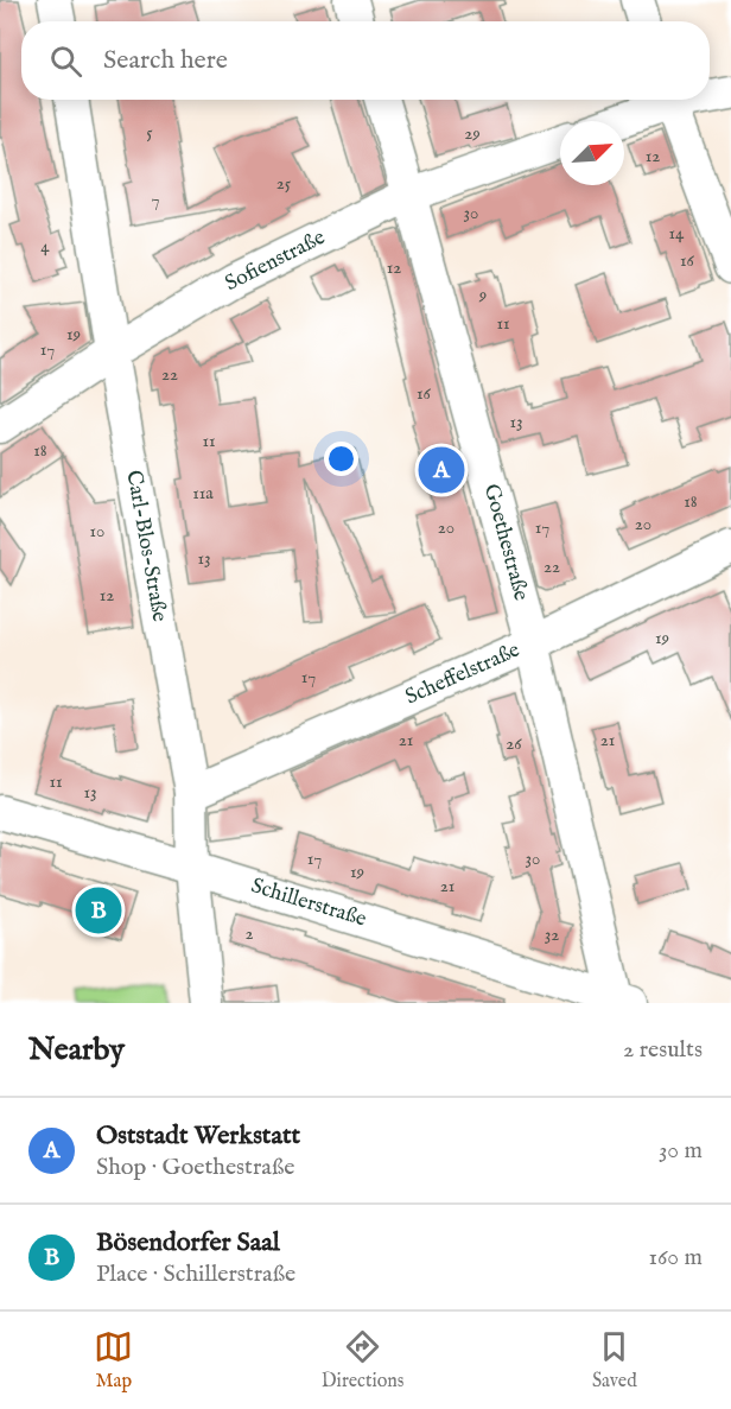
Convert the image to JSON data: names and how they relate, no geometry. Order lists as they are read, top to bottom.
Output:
{
  "streets": {
    "street": [
      "Sofienstraße",
      "Goethestraße",
      "Carl-Blos-Straße",
      "Scheffelstraße",
      "Schillerstraße"
    ]
  },
  "crossings": [
    ["Sofienstraße", "Goethestraße"],
    ["Sofienstraße", "Carl-Blos-Straße"],
    ["Goethestraße", "Scheffelstraße"],
    ["Goethestraße", "Schillerstraße"],
    ["Carl-Blos-Straße", "Scheffelstraße"],
    ["Carl-Blos-Straße", "Schillerstraße"]
  ],
  "house_numbers": [
    "5",
    "29",
    "12",
    "25",
    "7",
    "30",
    "14",
    "4",
    "16",
    "12",
    "9",
    "11",
    "19",
    "17",
    "22",
    "16",
    "13",
    "11",
    "18",
    "11a",
    "18",
    "20",
    "20",
    "17",
    "10",
    "13",
    "22",
    "12",
    "19",
    "17",
    "21",
    "21",
    "26",
    "11",
    "13",
    "17",
    "30",
    "19",
    "21",
    "2",
    "32"
  ],
  "north": "top right",
  "page": {
    "search": "Search here",
    "pins": ["A", "B"],
    "heading": ["Nearby", "2 results"],
    "list": [
      {
        "mark": "A",
        "name": "Oststadt Werkstatt",
        "note": "Shop · Goethestraße",
        "value": "30 m"
      },
      {
        "mark": "B",
        "name": "Bösendorfer Saal",
        "note": "Place · Schillerstraße",
        "value": "160 m"
      }
    ],
    "nav": ["Map", "Directions", "Saved"]
  }
}
